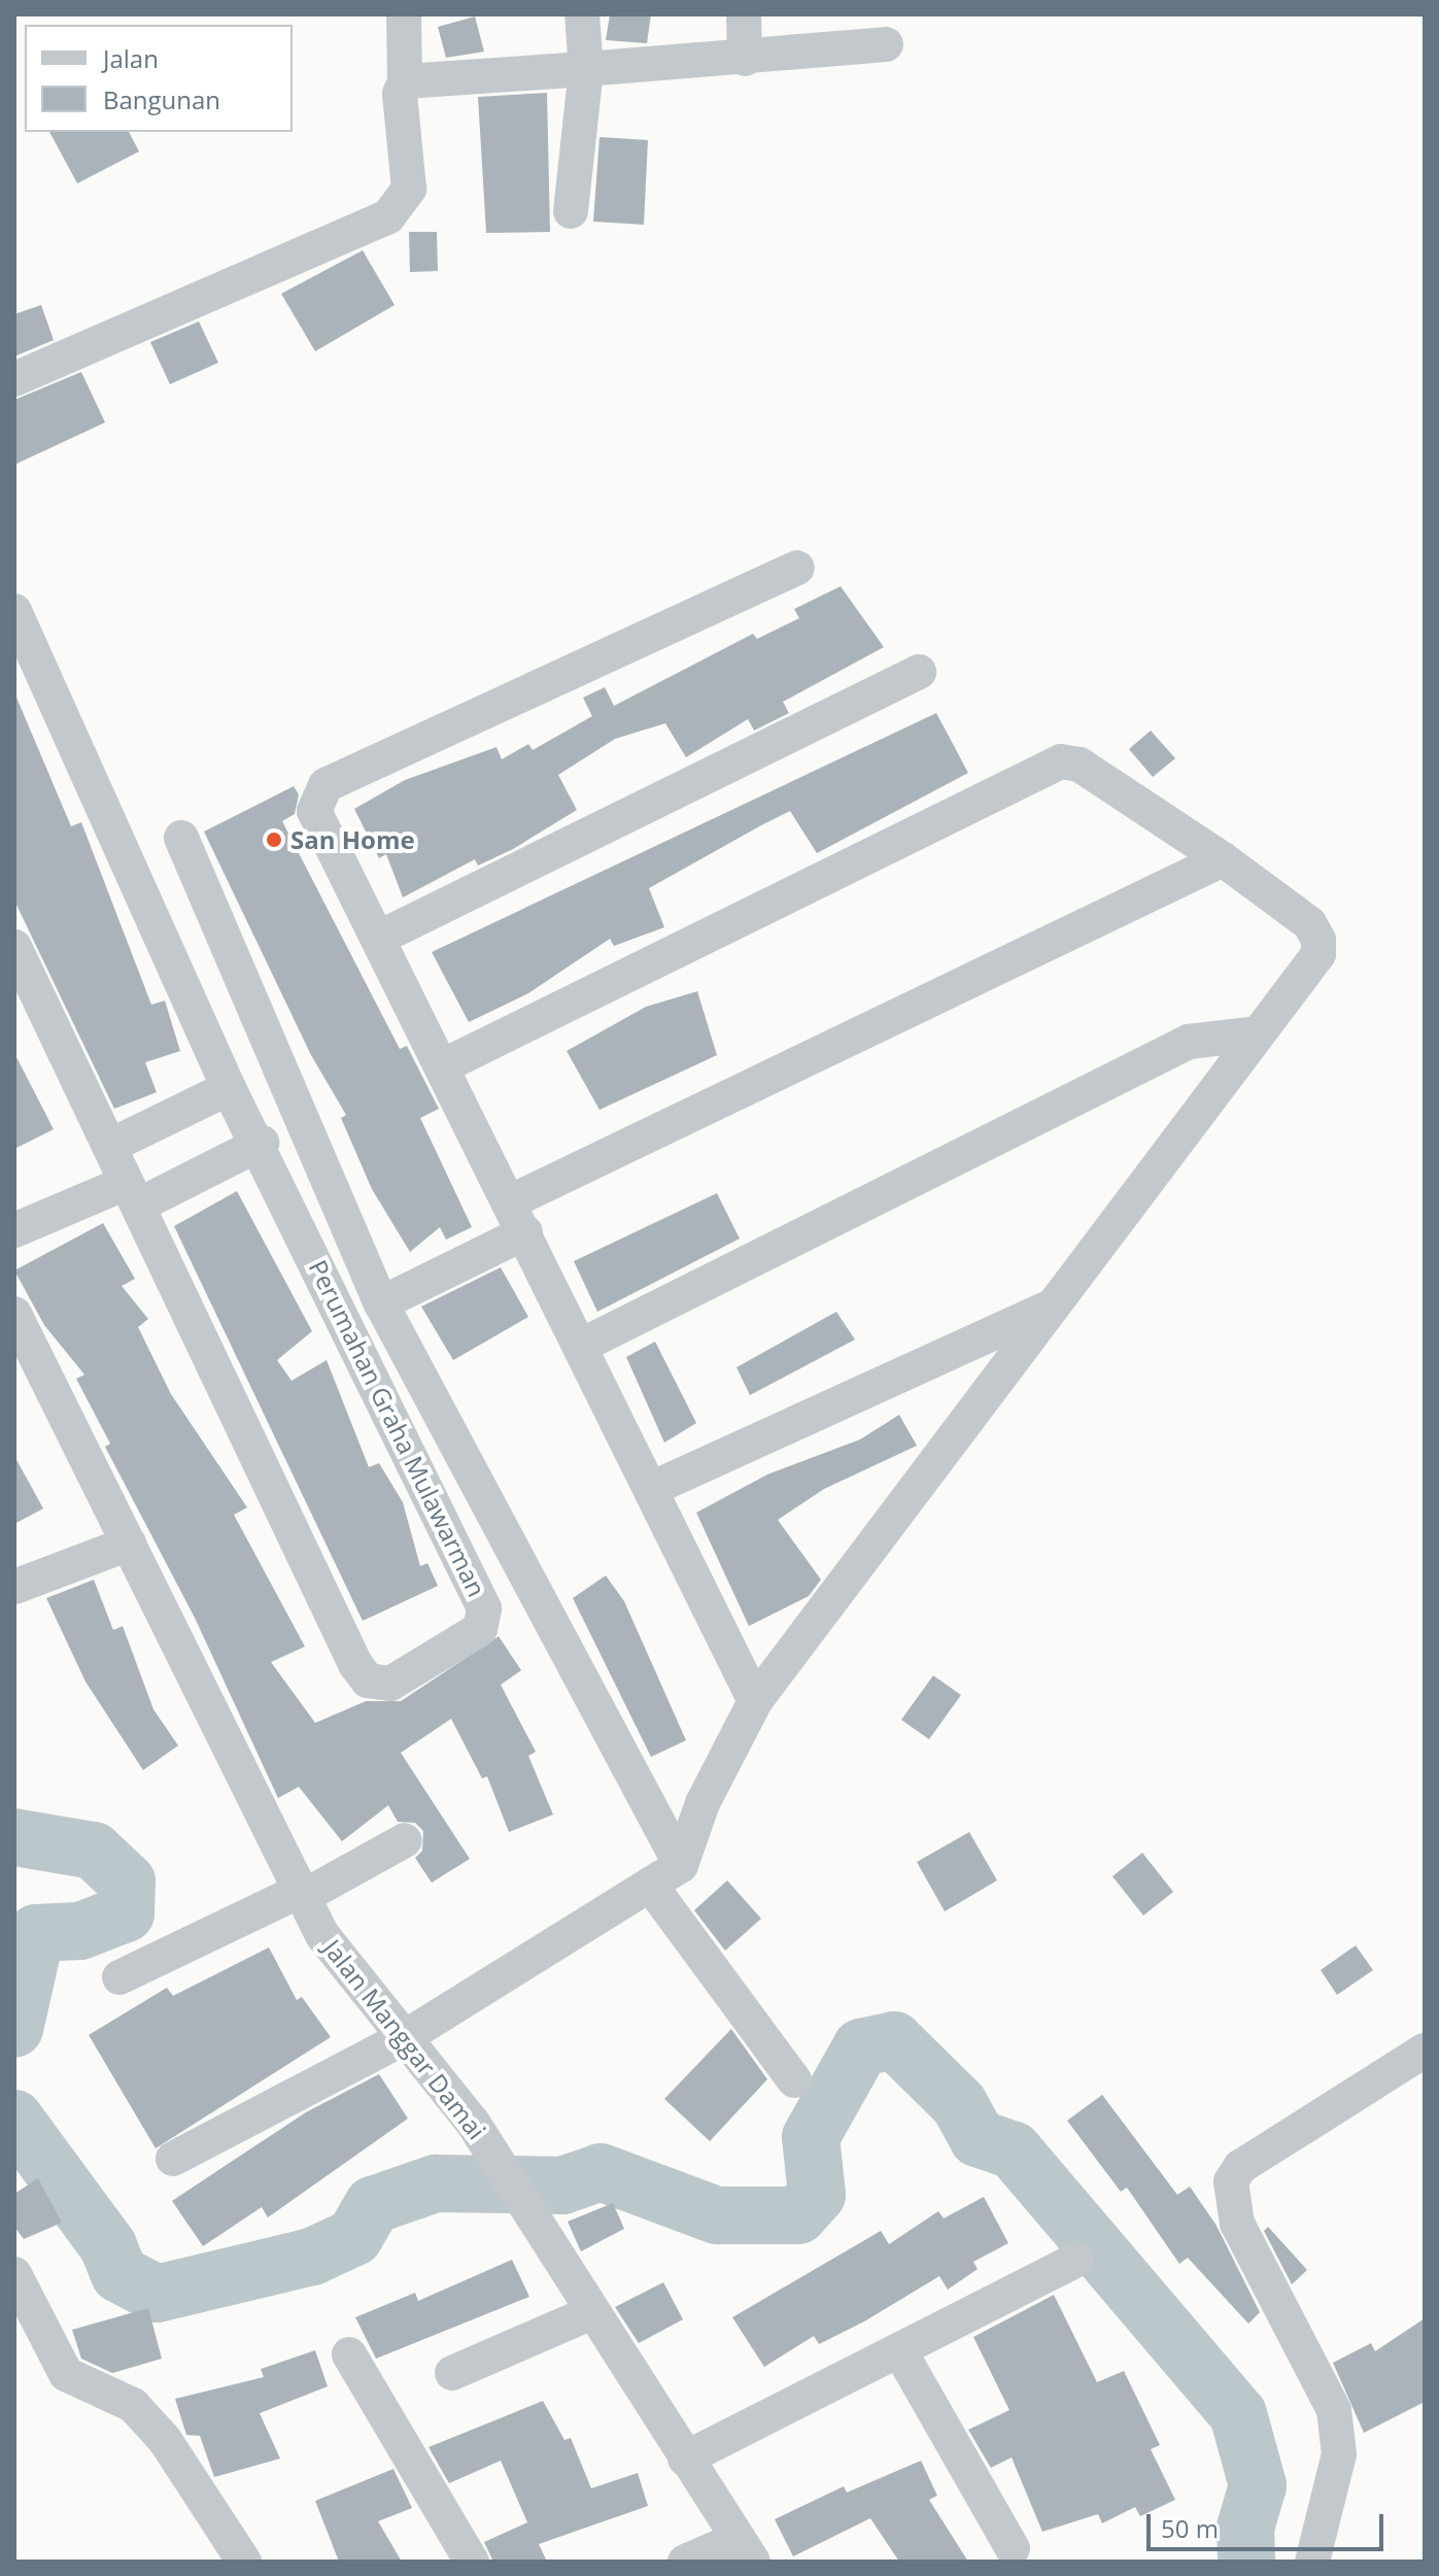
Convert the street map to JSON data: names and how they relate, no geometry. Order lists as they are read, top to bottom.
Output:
{
  "streets": {
    "street": ["Perumahan Graha Mulawarman", "Jalan Manggar Damai"]
  },
  "places": ["San Home"],
  "legend": ["Jalan", "Bangunan"],
  "scale_bar": "50 m"
}
